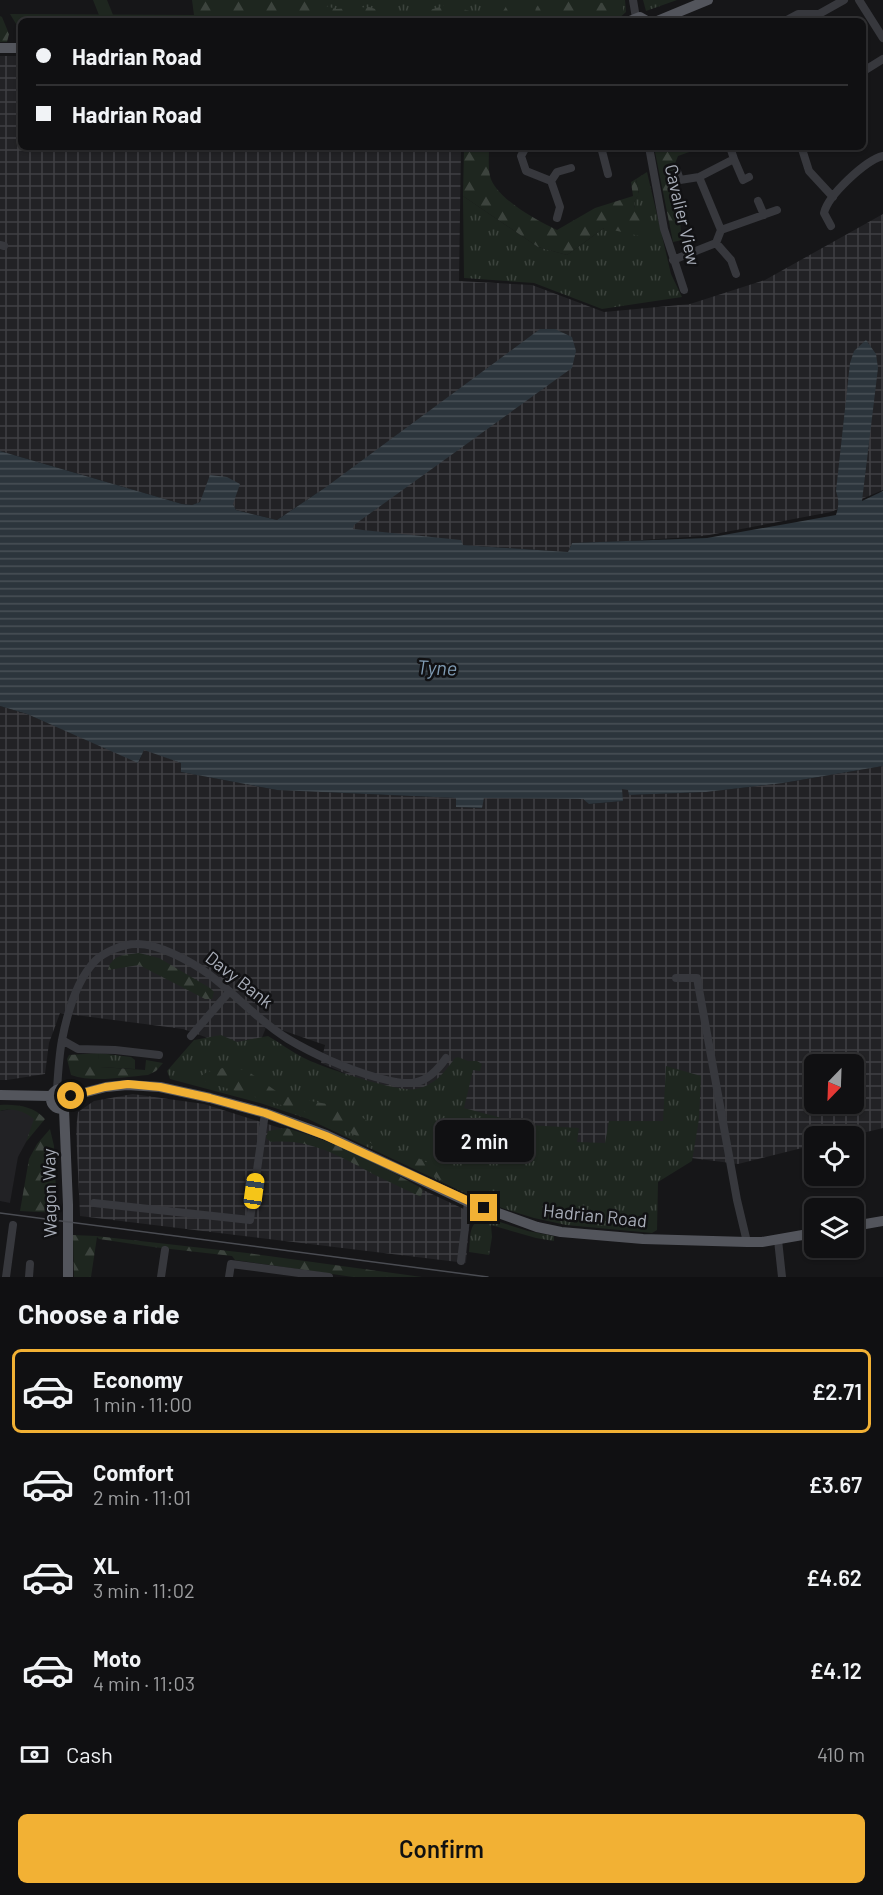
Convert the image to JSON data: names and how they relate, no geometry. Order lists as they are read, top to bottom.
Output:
{
  "streets": {
    "main road": ["Wagon Way", "Hadrian Road"],
    "street": ["Cavalier View", "Davy Bank"]
  },
  "crossings": [
    ["Davy Bank", "Wagon Way"],
    ["Davy Bank", "Hadrian Road"],
    ["Wagon Way", "Hadrian Road"]
  ],
  "water": ["Tyne"],
  "north": "bottom left",
  "page": {
    "banner": ["Hadrian Road", "Hadrian Road"],
    "bubble": "2 min",
    "heading": "Choose a ride",
    "list": [
      {
        "name": "Economy",
        "note": "1 min · 11:00",
        "value": "£2.71"
      },
      {
        "name": "Comfort",
        "note": "2 min · 11:01",
        "value": "£3.67"
      },
      {
        "name": "XL",
        "note": "3 min · 11:02",
        "value": "£4.62"
      },
      {
        "name": "Moto",
        "note": "4 min · 11:03",
        "value": "£4.12"
      }
    ],
    "pay": ["Cash", "410 m"],
    "buttons": "Confirm"
  }
}
